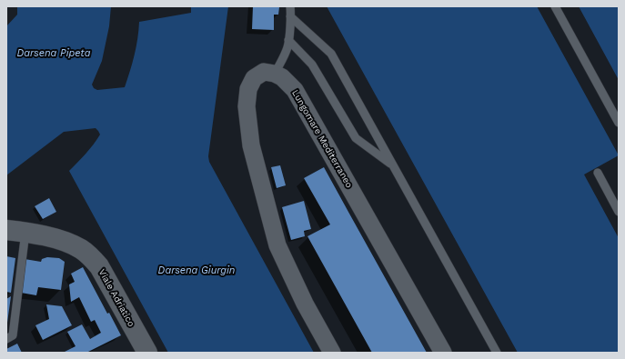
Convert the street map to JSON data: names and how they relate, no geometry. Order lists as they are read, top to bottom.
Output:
{
  "streets": {
    "street": ["Lungomare Mediterraneo", "Viale Adriatico"]
  },
  "water": ["Darsena Pipeta", "Darsena Giurgin"]
}
